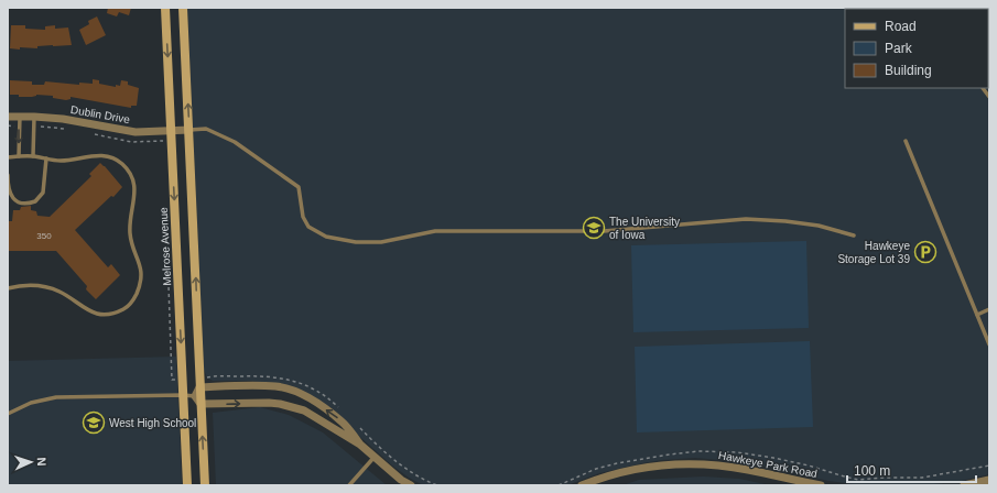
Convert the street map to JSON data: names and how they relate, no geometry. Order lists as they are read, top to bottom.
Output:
{
  "streets": {
    "main road": ["Melrose Avenue"],
    "street": ["Dublin Drive", "Hawkeye Park Road"]
  },
  "crossings": [
    ["Dublin Drive", "Melrose Avenue"]
  ],
  "places": {
    "school or university": ["The University of Iowa", "West High School"],
    "parking": ["Hawkeye Storage Lot 39"]
  },
  "house_numbers": ["350"],
  "legend": ["Road", "Park", "Building"],
  "scale_bar": "100 m",
  "north": "right"
}
